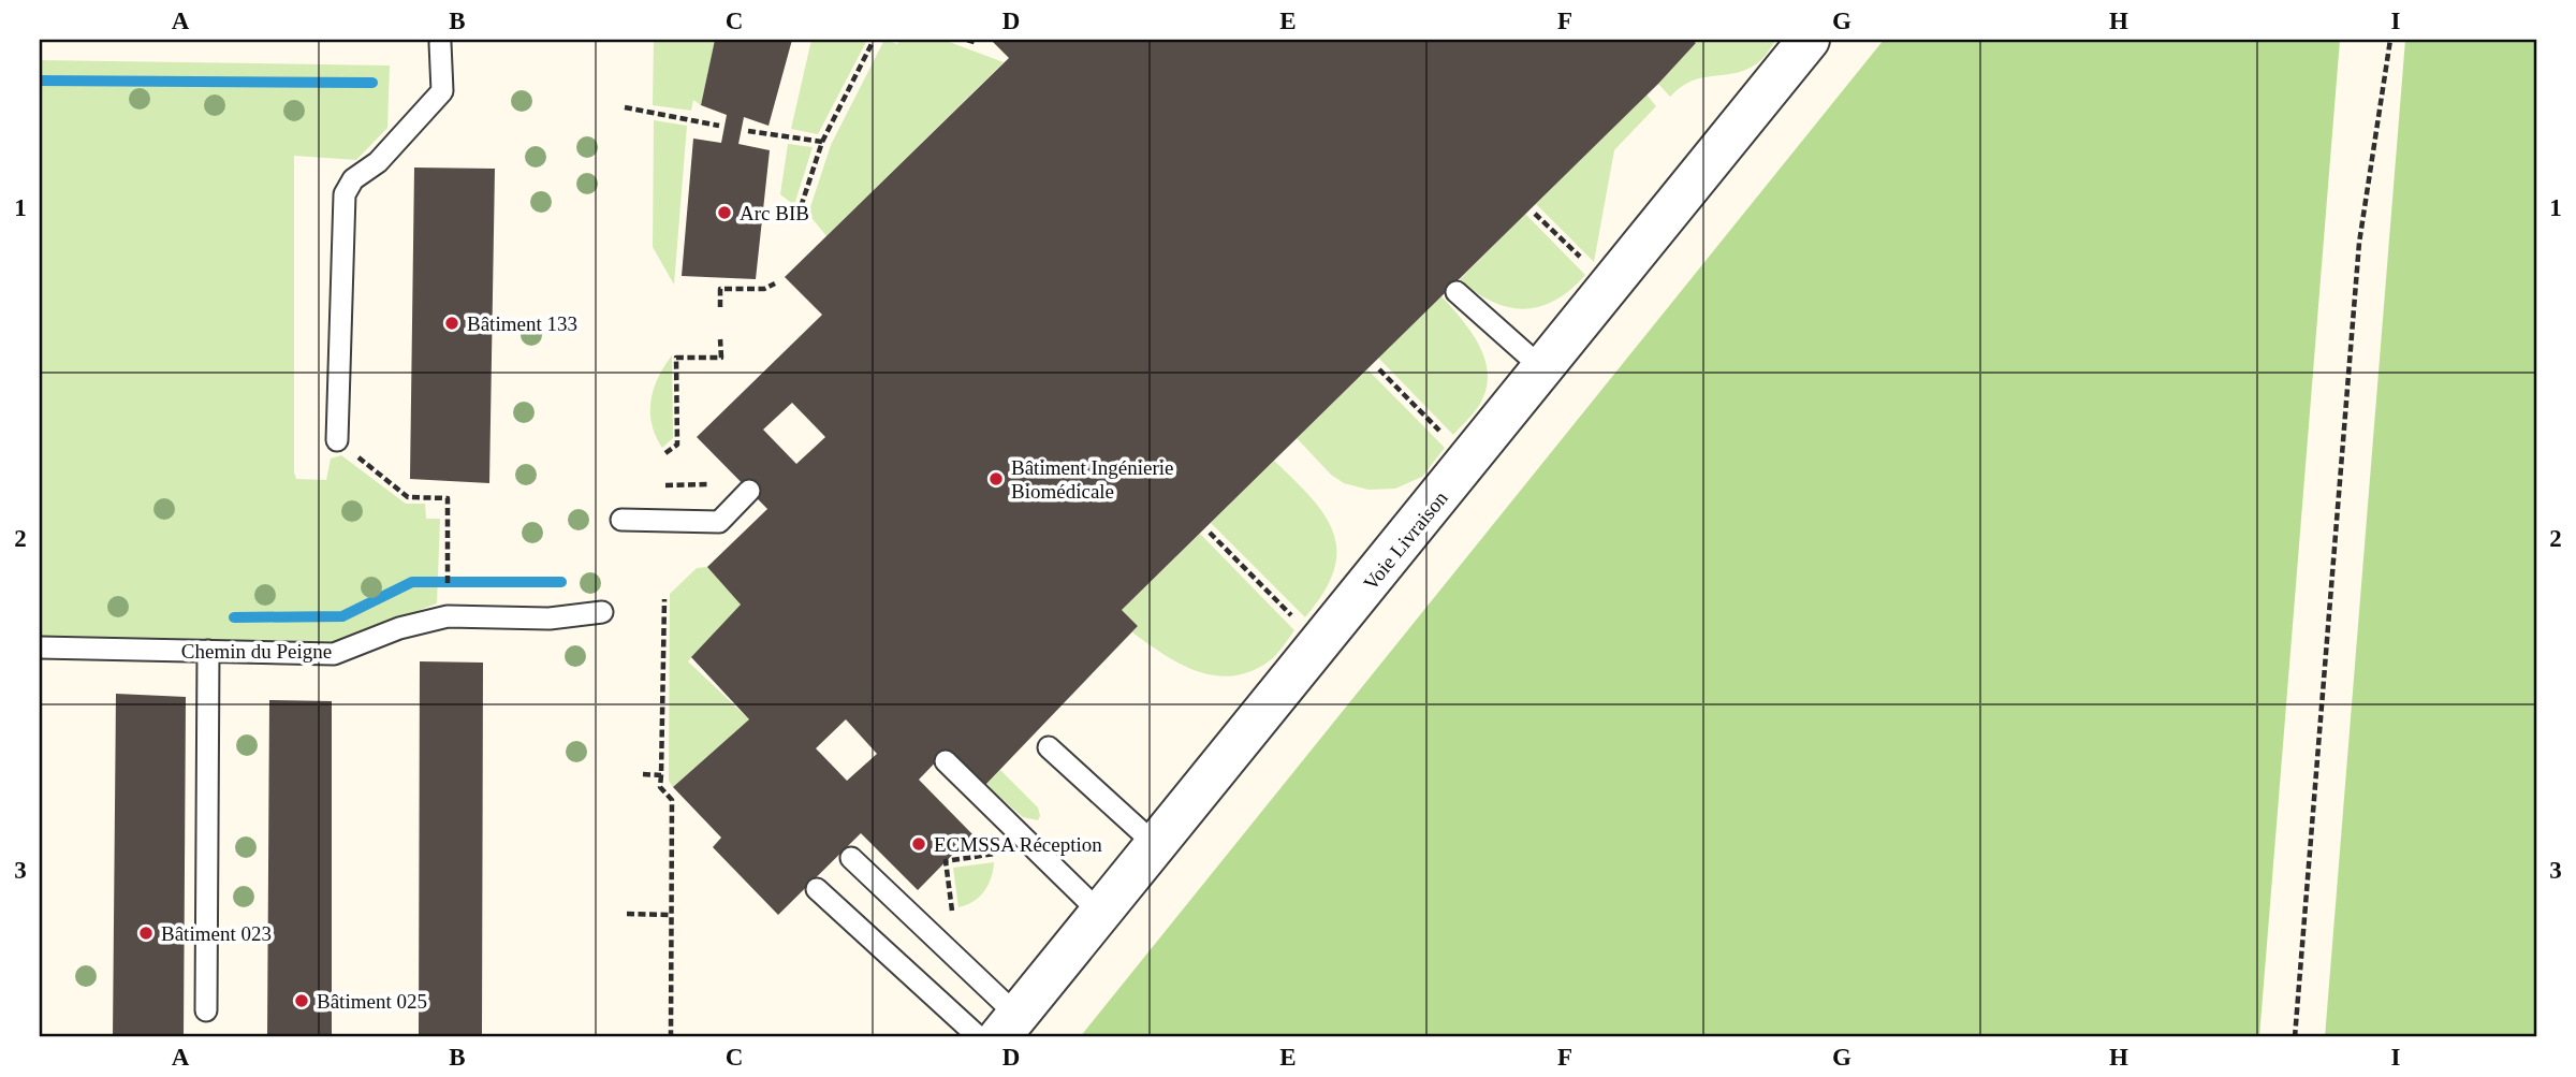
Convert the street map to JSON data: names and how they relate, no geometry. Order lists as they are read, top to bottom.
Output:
{
  "streets": {
    "street": ["Voie Livraison"],
    "lane": ["Chemin du Peigne"]
  },
  "places": [
    "Arc BIB",
    "Bâtiment 133",
    "Bâtiment Ingénierie Biomédicale",
    "ECMSSA Réception",
    "Bâtiment 023",
    "Bâtiment 025"
  ],
  "grid": {
    "columns": [
      "A",
      "B",
      "C",
      "D",
      "E",
      "F",
      "G",
      "H",
      "I"
    ],
    "rows": ["1", "2", "3"]
  }
}
